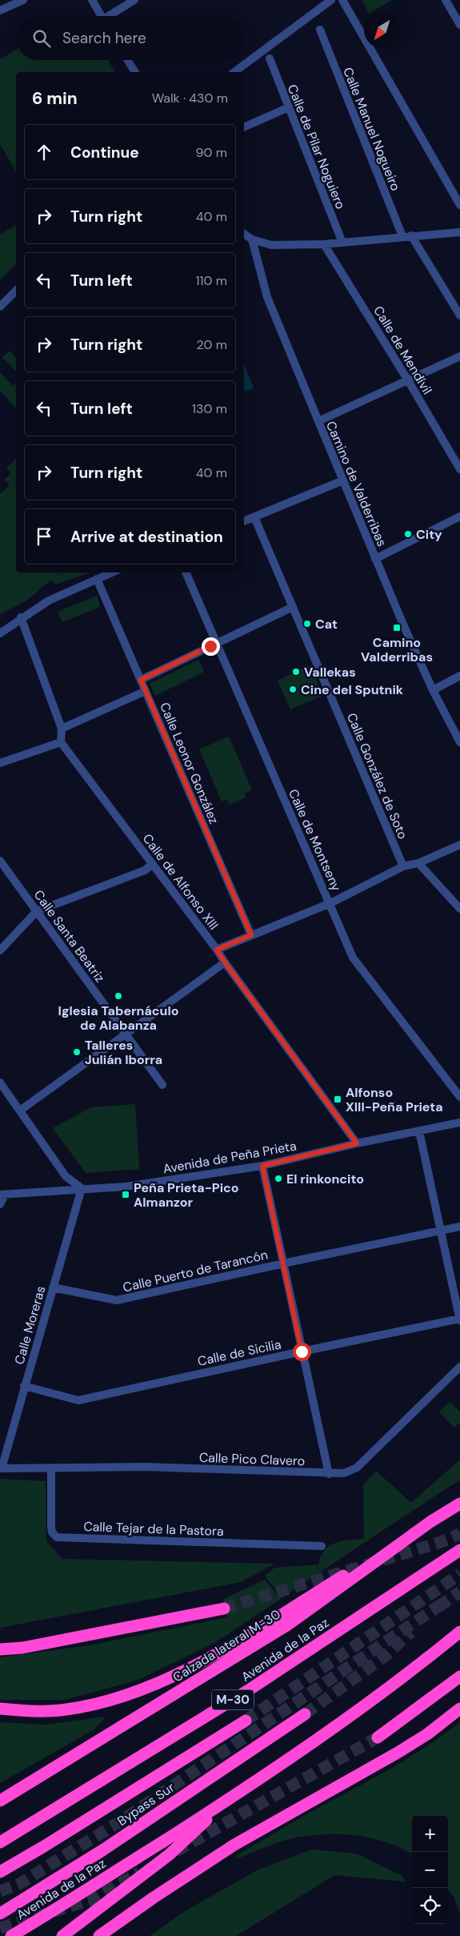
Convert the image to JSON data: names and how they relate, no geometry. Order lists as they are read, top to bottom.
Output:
{
  "streets": {
    "highway": [
      "Calzada lateral M-30",
      "Avenida de la Paz",
      "M-30",
      "Bypass Sur"
    ],
    "street": [
      "Calle Manuel Nogueiro",
      "Calle de Pilar Noguiero",
      "Calle de Mendívil",
      "Camino de Valderribas",
      "Calle Leonor González",
      "Calle González de Soto",
      "Calle de Montseny",
      "Calle de Alfonso XIII",
      "Calle Santa Beatriz",
      "Avenida de Peña Prieta",
      "Calle Puerto de Tarancón",
      "Calle Moreras",
      "Calle de Sicilia",
      "Calle Pico Clavero",
      "Calle Tejar de la Pastora"
    ]
  },
  "crossings": [
    ["Calle de Alfonso XIII", "Avenida de Peña Prieta"],
    ["Avenida de Peña Prieta", "Calle Moreras"],
    ["Calle Puerto de Tarancón", "Calle Moreras"],
    ["Calle Moreras", "Calle de Sicilia"],
    ["Calle Moreras", "Calle Pico Clavero"],
    ["Calle Pico Clavero", "Calle Tejar de la Pastora"]
  ],
  "places": {
    "other": [
      "City",
      "Cat",
      "Vallekas",
      "Cine del Sputnik",
      "Iglesia Tabernáculo de Alabanza",
      "Talleres Julián Iborra",
      "El rinkoncito"
    ],
    "transit": ["Camino Valderribas", "Alfonso XIII-Peña Prieta", "Peña Prieta-Pico Almanzor"]
  },
  "north": "bottom left",
  "page": {
    "search": "Search here",
    "heading": ["6 min", "Walk · 430 m"],
    "list": [
      ["Continue", "90 m"],
      ["Turn right", "40 m"],
      ["Turn left", "110 m"],
      ["Turn right", "20 m"],
      ["Turn left", "130 m"],
      ["Turn right", "40 m"],
      "Arrive at destination"
    ],
    "map_buttons": ["+", "−"]
  }
}
